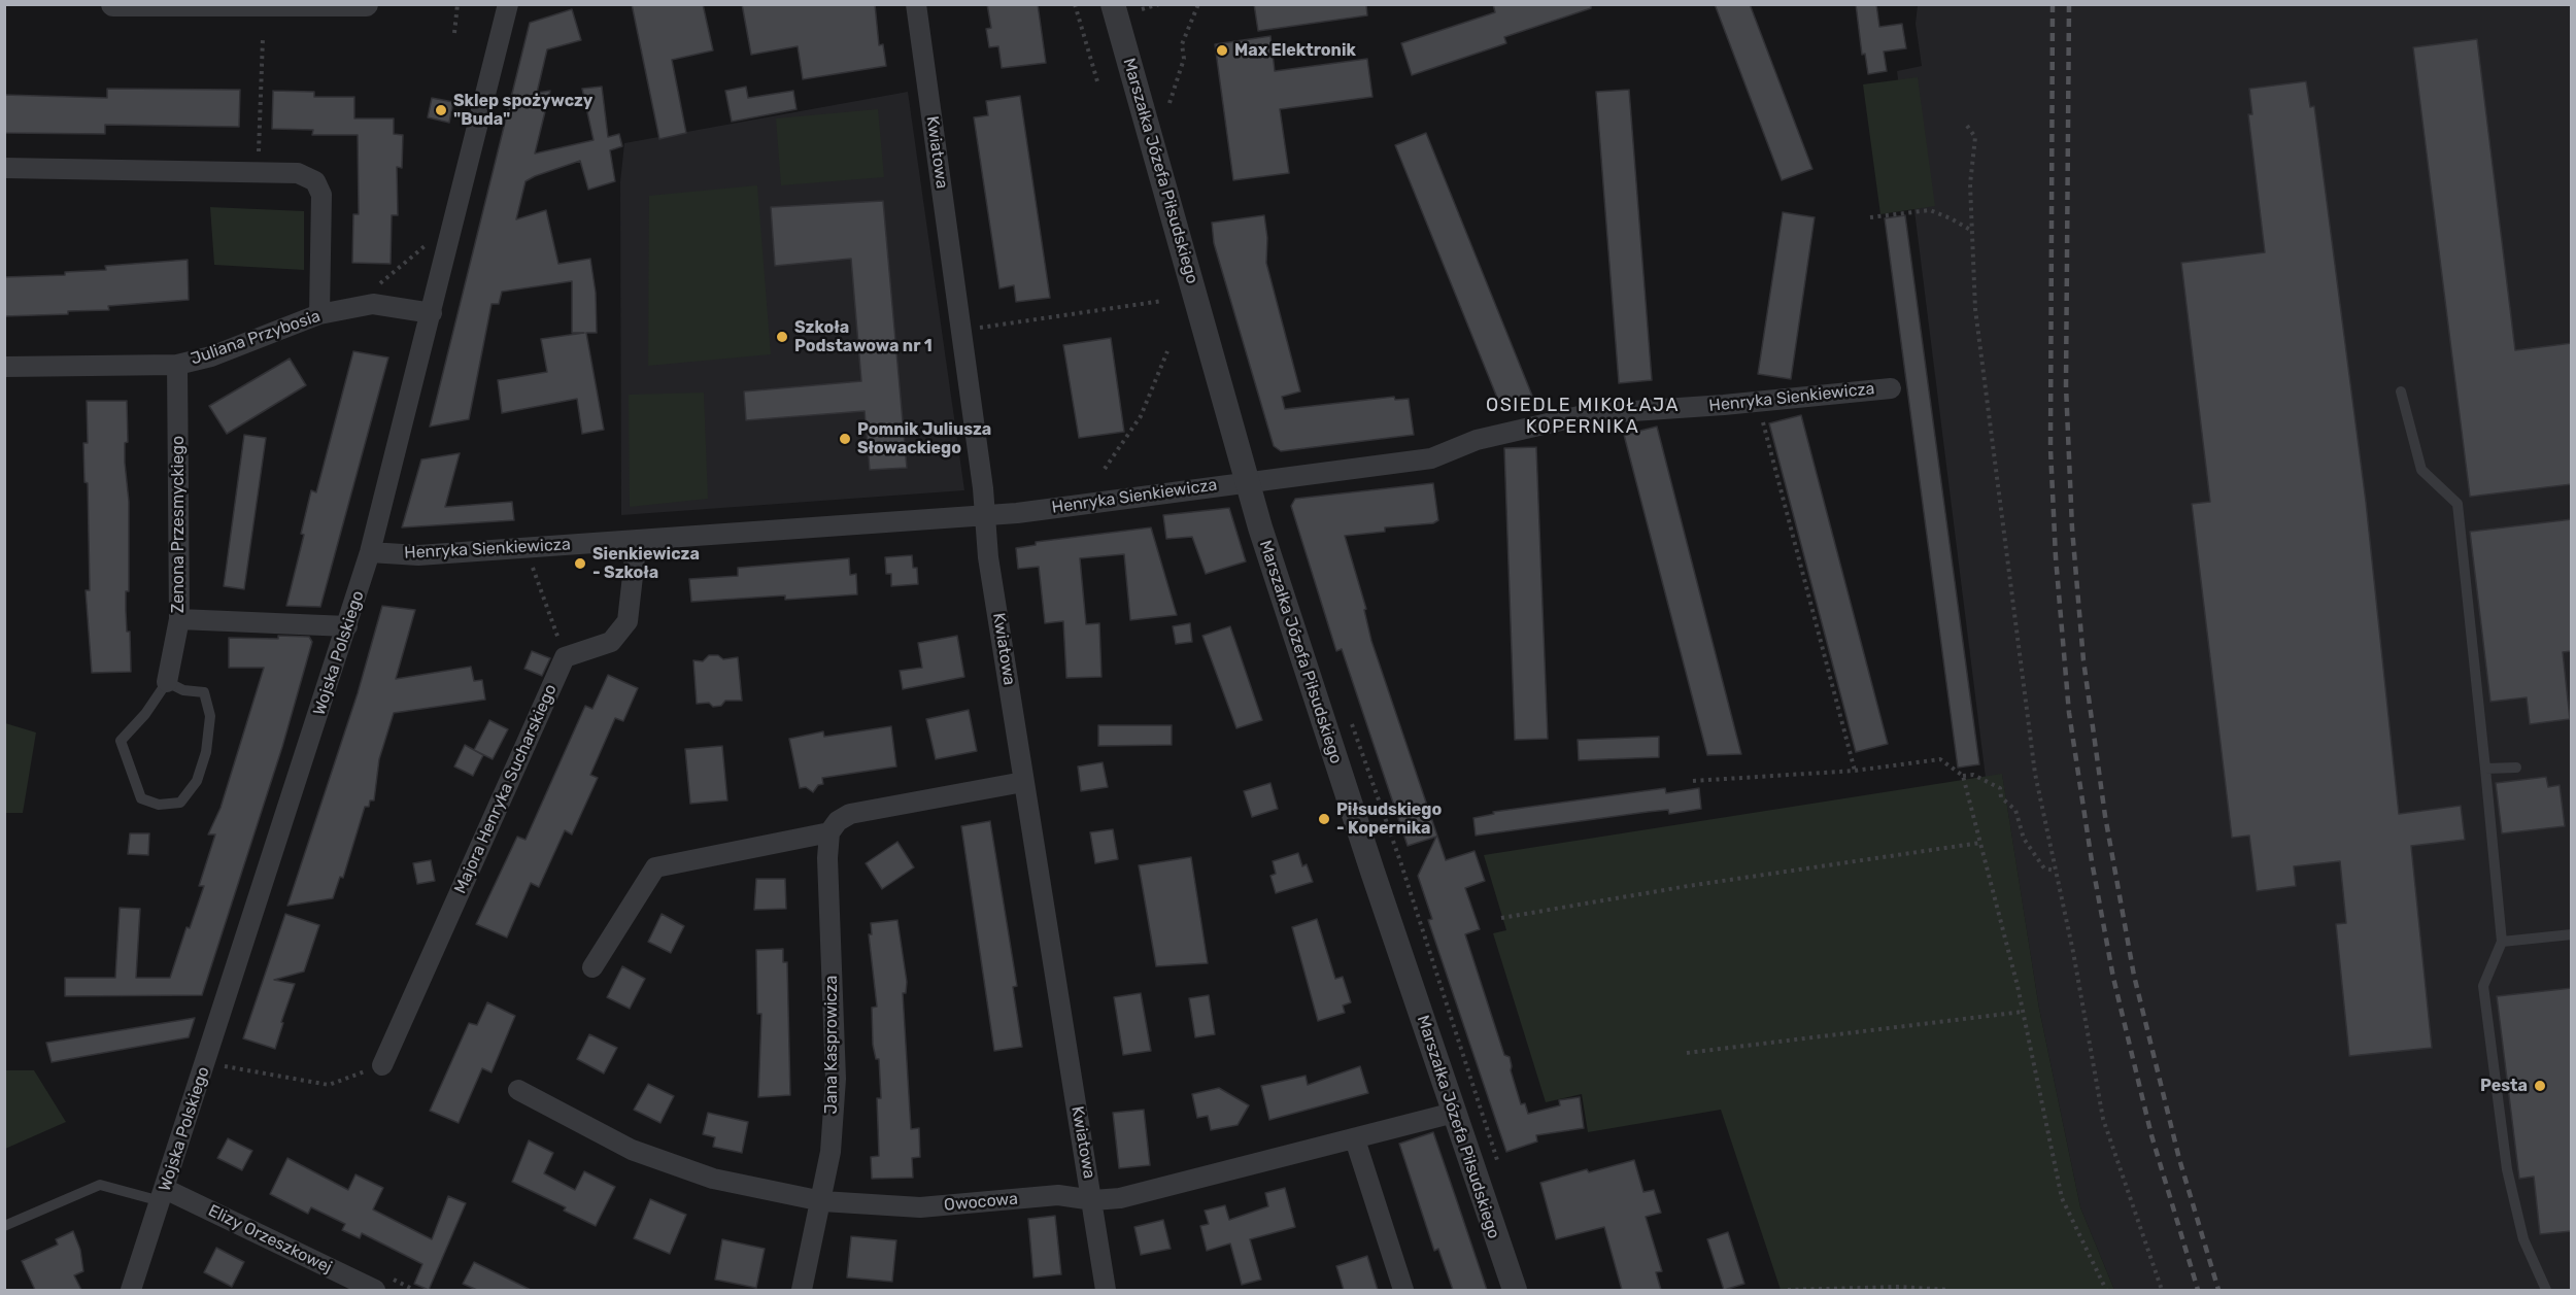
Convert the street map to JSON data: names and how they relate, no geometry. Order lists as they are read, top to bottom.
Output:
{
  "streets": {
    "street": [
      "Kwiatowa",
      "Marszałka Józefa Piłsudskiego",
      "Juliana Przybosia",
      "Henryka Sienkiewicza",
      "Zenona Przesmyckiego",
      "Wojska Polskiego",
      "Majora Henryka Sucharskiego",
      "Jana Kasprowicza",
      "Owocowa",
      "Elizy Orzeszkowej"
    ]
  },
  "crossings": [
    ["Kwiatowa", "Henryka Sienkiewicza"],
    ["Kwiatowa", "Owocowa"],
    ["Marszałka Józefa Piłsudskiego", "Henryka Sienkiewicza"],
    ["Marszałka Józefa Piłsudskiego", "Owocowa"],
    ["Juliana Przybosia", "Zenona Przesmyckiego"],
    ["Juliana Przybosia", "Wojska Polskiego"],
    ["Henryka Sienkiewicza", "Wojska Polskiego"],
    ["Wojska Polskiego", "Elizy Orzeszkowej"],
    ["Jana Kasprowicza", "Owocowa"]
  ],
  "districts": ["OSIEDLE MIKOŁAJA KOPERNIKA"],
  "places": [
    "Max Elektronik",
    "Sklep spożywczy \"Buda\"",
    "Szkoła Podstawowa nr 1",
    "Pomnik Juliusza Słowackiego",
    "Sienkiewicza - Szkoła",
    "Piłsudskiego - Kopernika",
    "Pesta"
  ]
}
